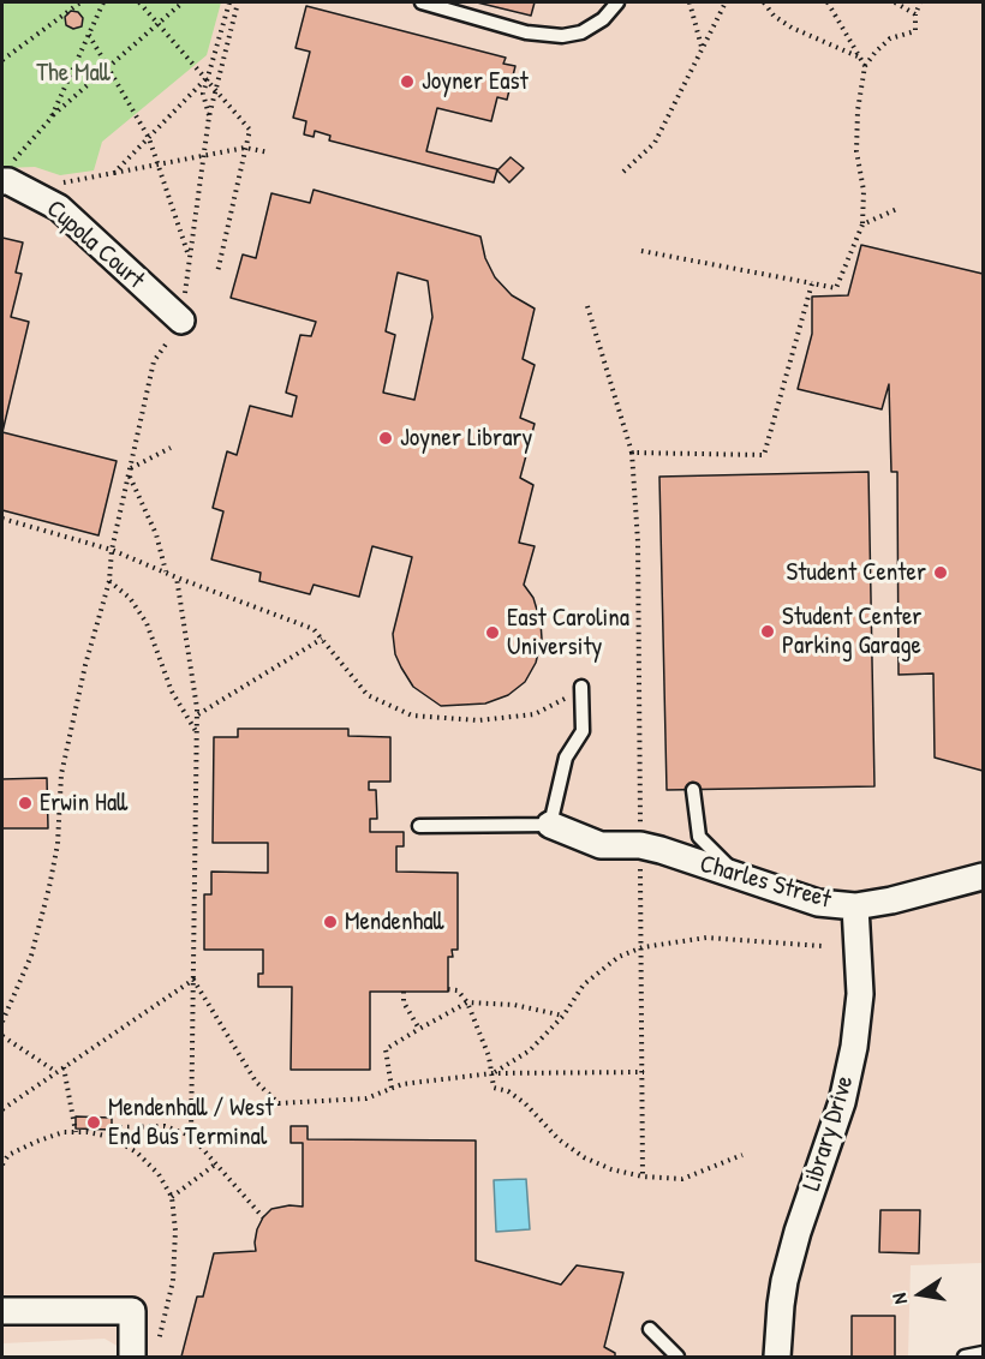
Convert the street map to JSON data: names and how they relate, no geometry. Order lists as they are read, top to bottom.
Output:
{
  "streets": {
    "street": ["Cupola Court", "Charles Street", "Library Drive"]
  },
  "crossings": [
    ["Charles Street", "Library Drive"]
  ],
  "parks": ["The Mall"],
  "places": [
    "Joyner East",
    "Joyner Library",
    "Student Center",
    "Student Center Parking Garage",
    "East Carolina University",
    "Erwin Hall",
    "Mendenhall",
    "Mendenhall / West End Bus Terminal"
  ],
  "north": "left"
}
